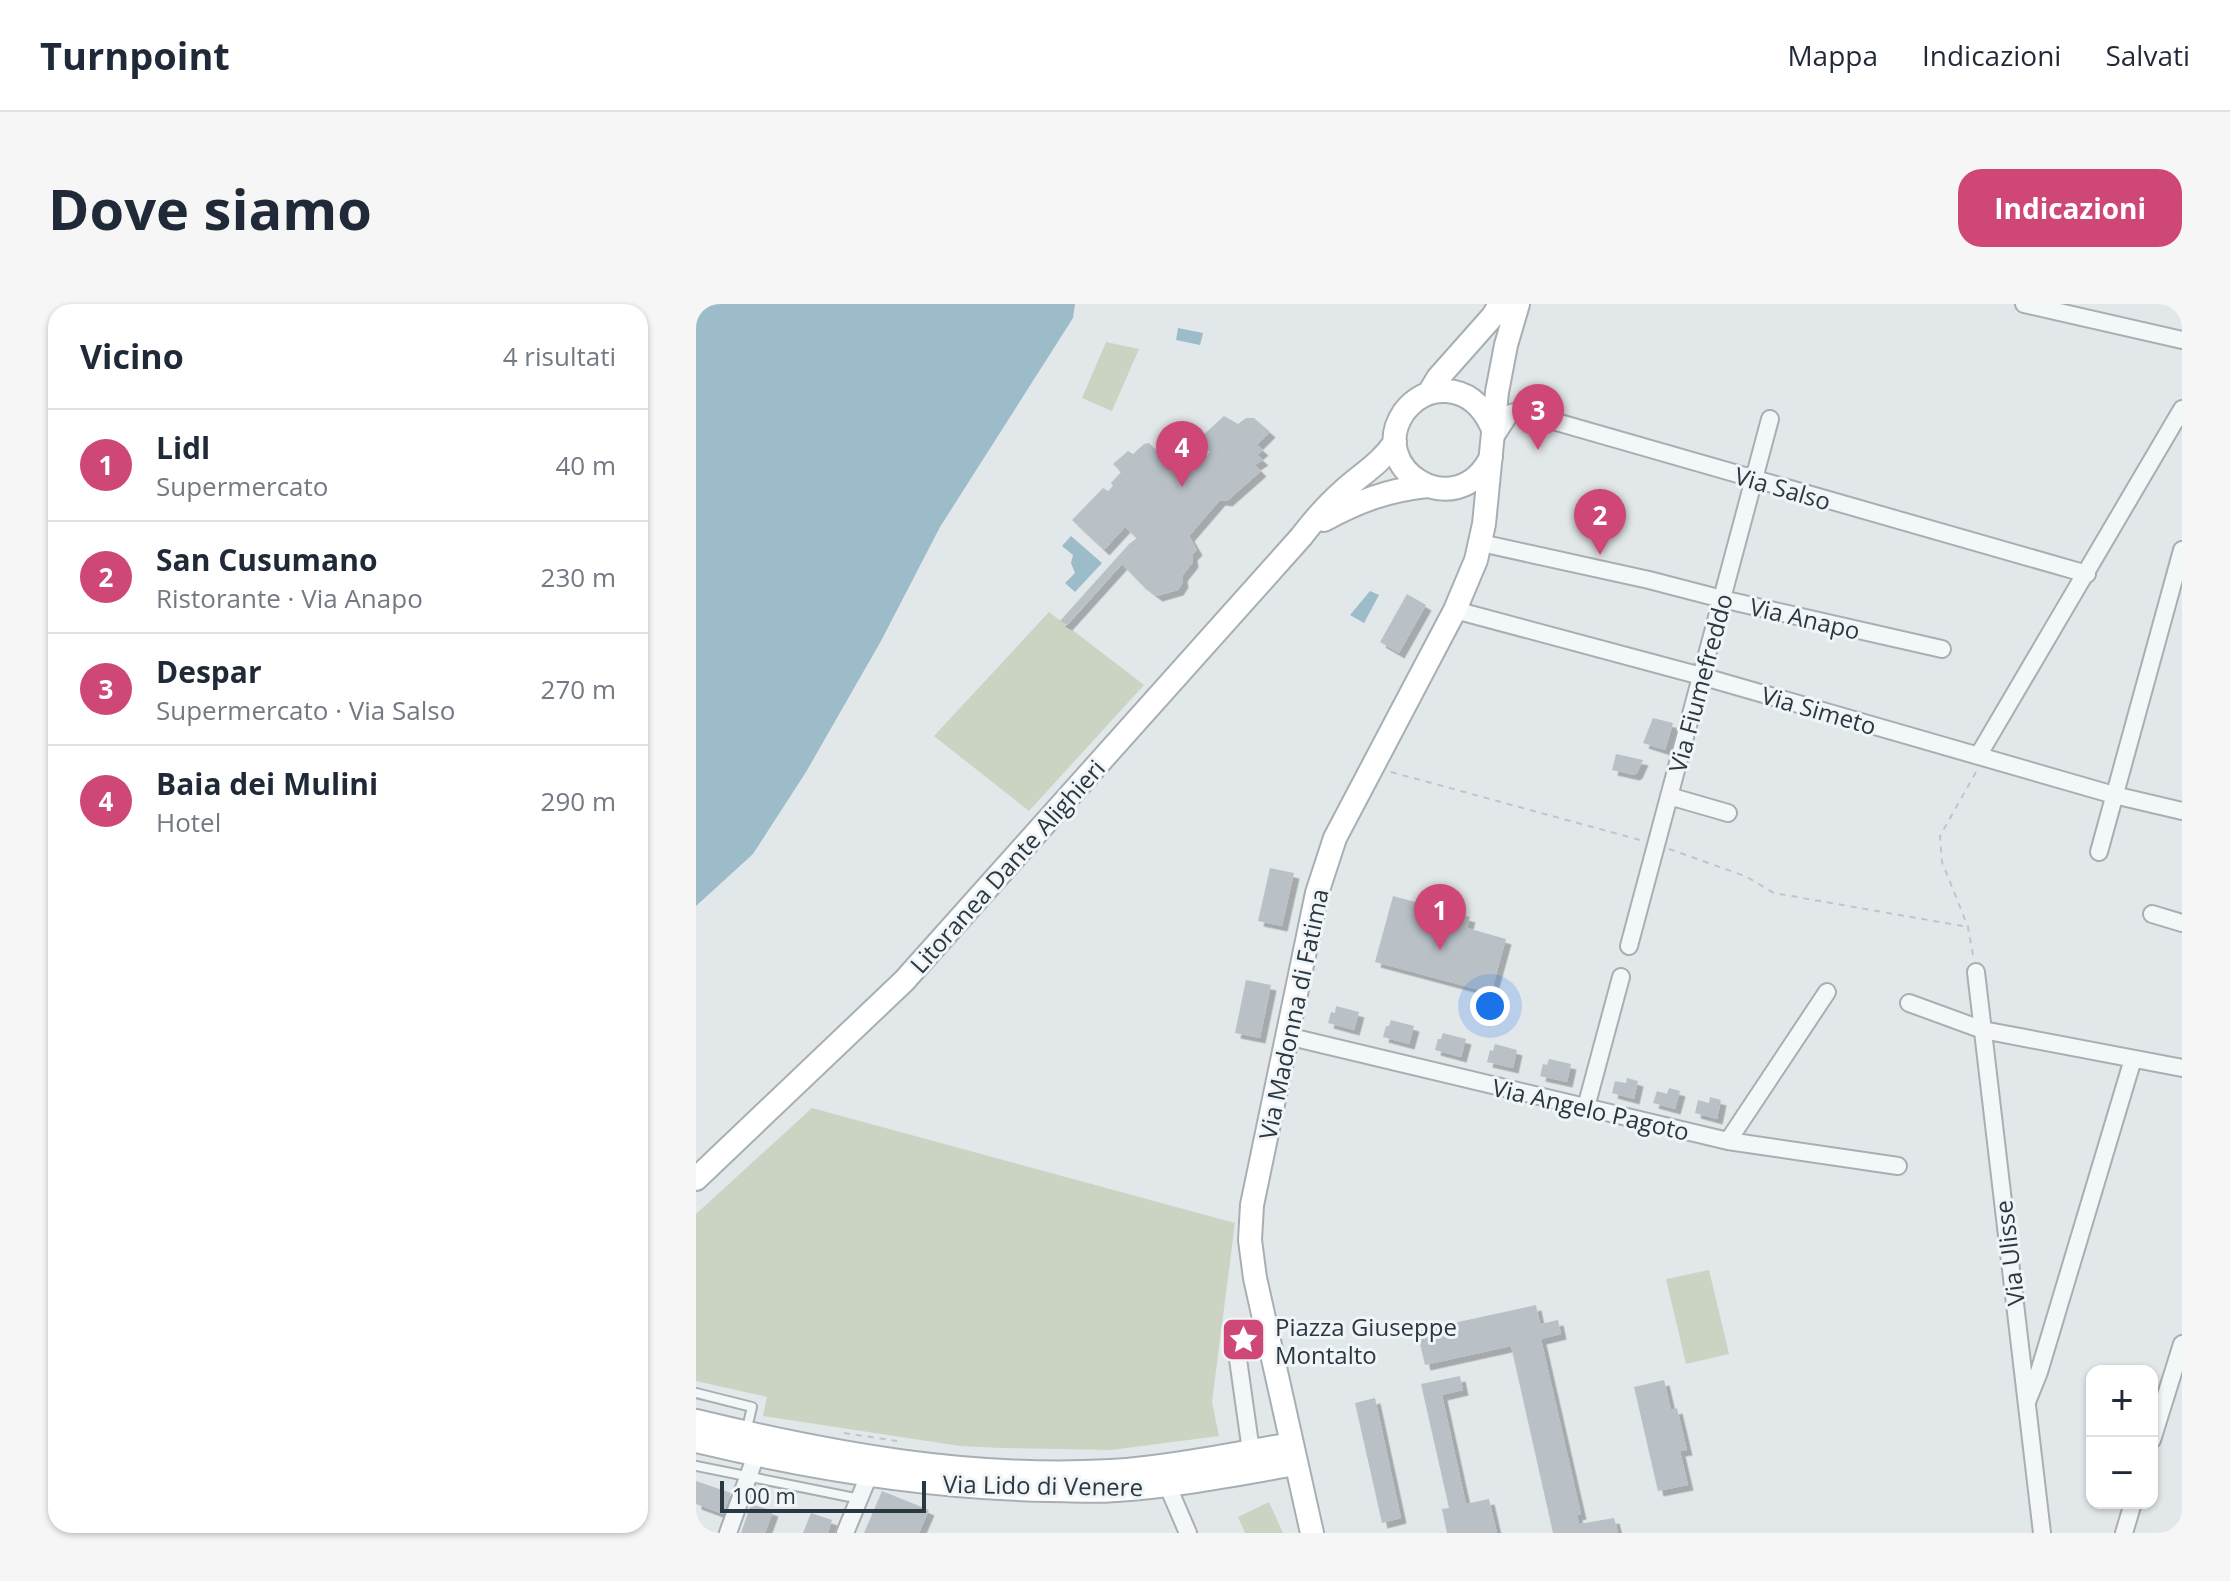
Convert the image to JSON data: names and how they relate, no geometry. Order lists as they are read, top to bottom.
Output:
{
  "streets": {
    "street": [
      "Via Salso",
      "Via Anapo",
      "Via Fiumefreddo",
      "Via Simeto",
      "Litoranea Dante Alighieri",
      "Via Madonna di Fatima",
      "Via Angelo Pagoto",
      "Via Ulisse",
      "Via Lido di Venere"
    ]
  },
  "crossings": [
    ["Via Salso", "Via Fiumefreddo"],
    ["Via Salso", "Via Madonna di Fatima"],
    ["Via Anapo", "Via Fiumefreddo"],
    ["Via Anapo", "Via Madonna di Fatima"],
    ["Via Fiumefreddo", "Via Simeto"],
    ["Via Simeto", "Via Madonna di Fatima"],
    ["Via Madonna di Fatima", "Via Angelo Pagoto"],
    ["Via Madonna di Fatima", "Via Lido di Venere"]
  ],
  "places": {
    "place": ["Piazza Giuseppe Montalto"]
  },
  "scale_bar": "100 m",
  "page": {
    "header": "Turnpoint",
    "nav": ["Mappa", "Indicazioni", "Salvati"],
    "buttons": "Indicazioni",
    "title": "Dove siamo",
    "heading": ["Vicino", "4 risultati"],
    "pins": [
      "3",
      "4",
      "2",
      "1"
    ],
    "list": [
      {
        "mark": "1",
        "name": "Lidl",
        "note": "Supermercato",
        "value": "40 m"
      },
      {
        "mark": "2",
        "name": "San Cusumano",
        "note": "Ristorante · Via Anapo",
        "value": "230 m"
      },
      {
        "mark": "3",
        "name": "Despar",
        "note": "Supermercato · Via Salso",
        "value": "270 m"
      },
      {
        "mark": "4",
        "name": "Baia dei Mulini",
        "note": "Hotel",
        "value": "290 m"
      }
    ],
    "map_buttons": ["+", "−"],
    "scale": "100 m"
  }
}
